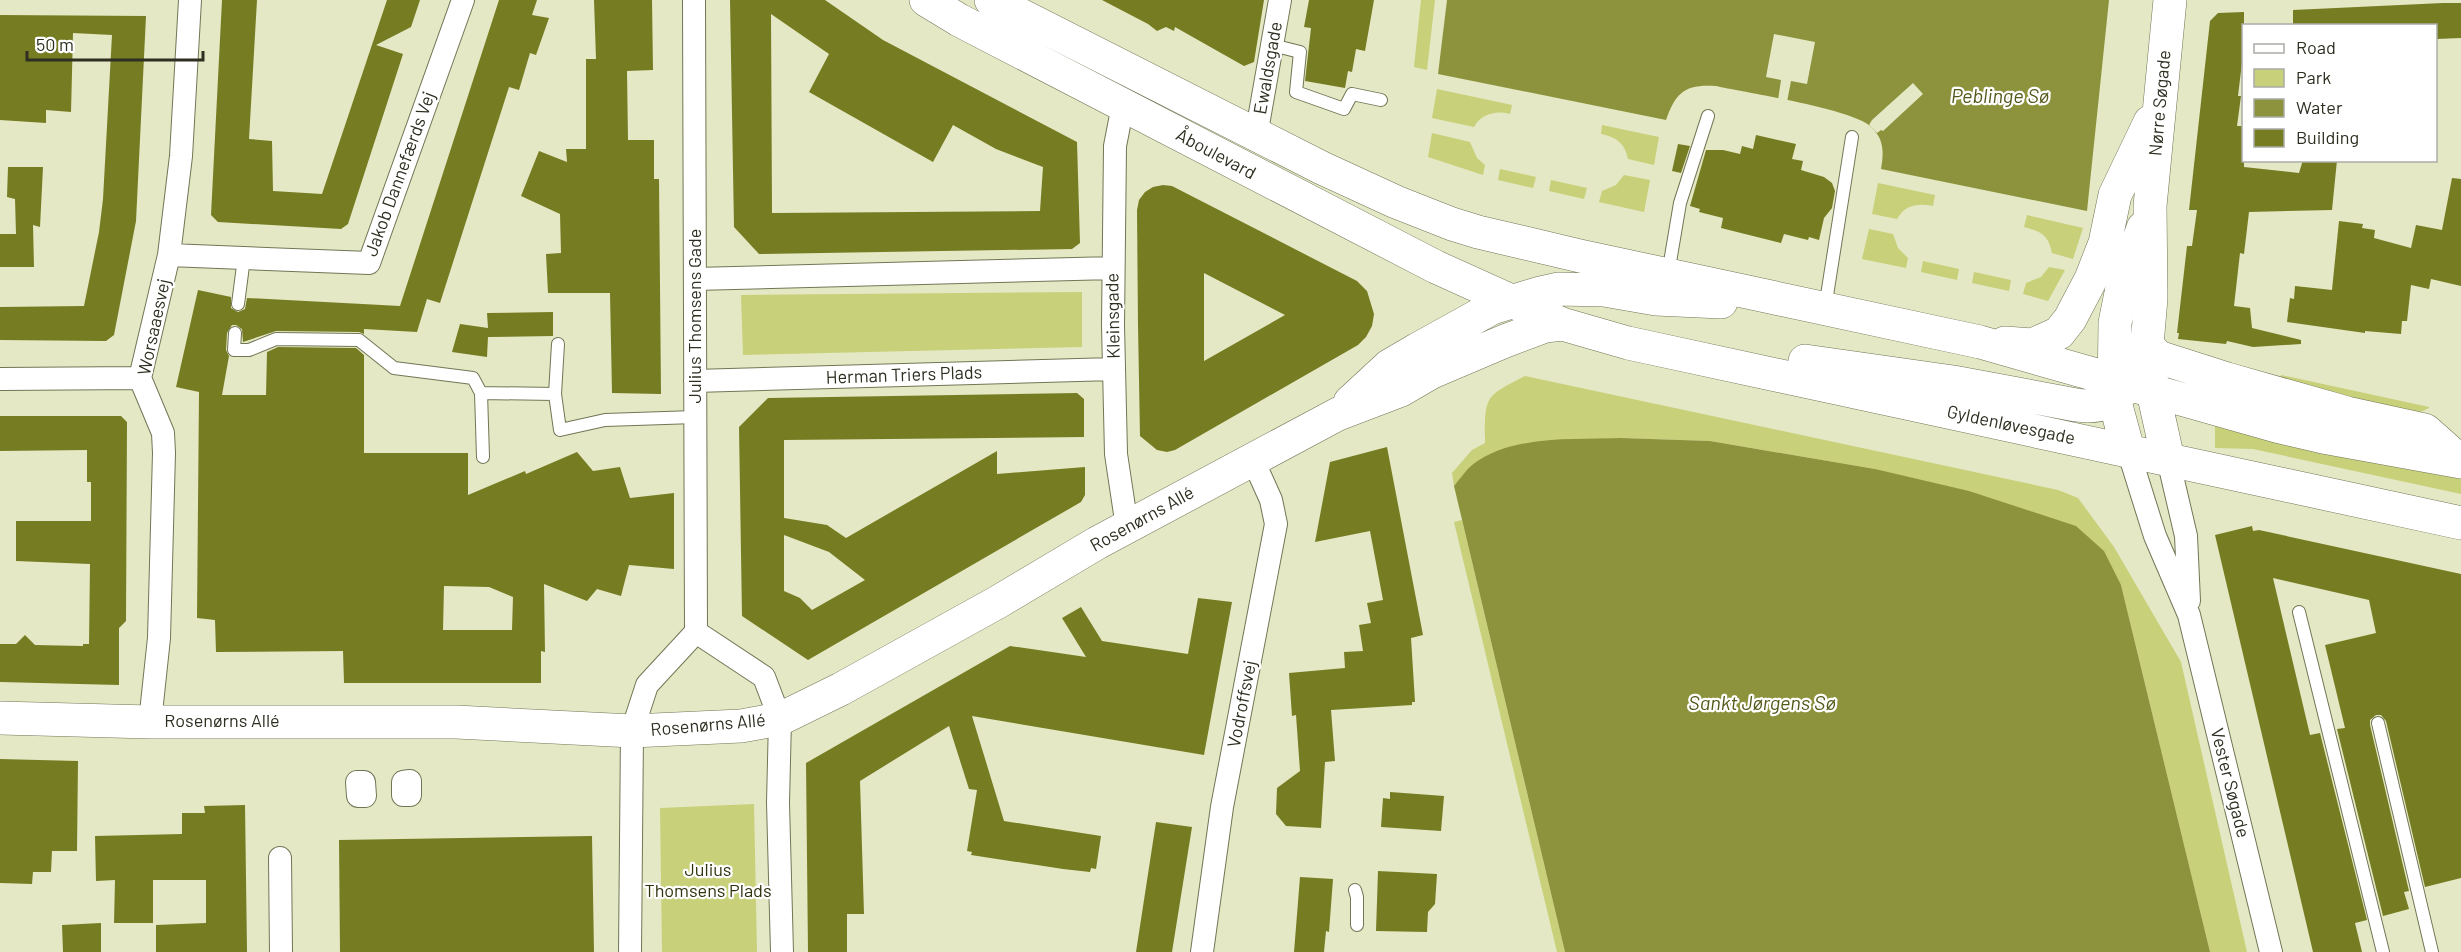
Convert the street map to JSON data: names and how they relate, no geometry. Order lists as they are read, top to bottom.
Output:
{
  "streets": {
    "street": [
      "Ewaldsgade",
      "Nørre Søgade",
      "Åboulevard",
      "Jakob Dannefærds Vej",
      "Julius Thomsens Gade",
      "Kleinsgade",
      "Worsaaesvej",
      "Herman Triers Plads",
      "Gyldenløvesgade",
      "Rosenørns Allé",
      "Vodroffsvej",
      "Vester Søgade"
    ]
  },
  "crossings": [
    ["Ewaldsgade", "Åboulevard"],
    ["Åboulevard", "Kleinsgade"],
    ["Åboulevard", "Gyldenløvesgade"],
    ["Åboulevard", "Rosenørns Allé"],
    ["Jakob Dannefærds Vej", "Worsaaesvej"],
    ["Julius Thomsens Gade", "Herman Triers Plads"],
    ["Kleinsgade", "Herman Triers Plads"],
    ["Kleinsgade", "Rosenørns Allé"],
    ["Worsaaesvej", "Rosenørns Allé"],
    ["Gyldenløvesgade", "Rosenørns Allé"],
    ["Gyldenløvesgade", "Vester Søgade"],
    ["Rosenørns Allé", "Vodroffsvej"]
  ],
  "water": ["Peblinge Sø", "Sankt Jørgens Sø"],
  "parks": ["Julius Thomsens Plads"],
  "legend": [
    "Road",
    "Park",
    "Water",
    "Building"
  ],
  "scale_bar": "50 m"
}
